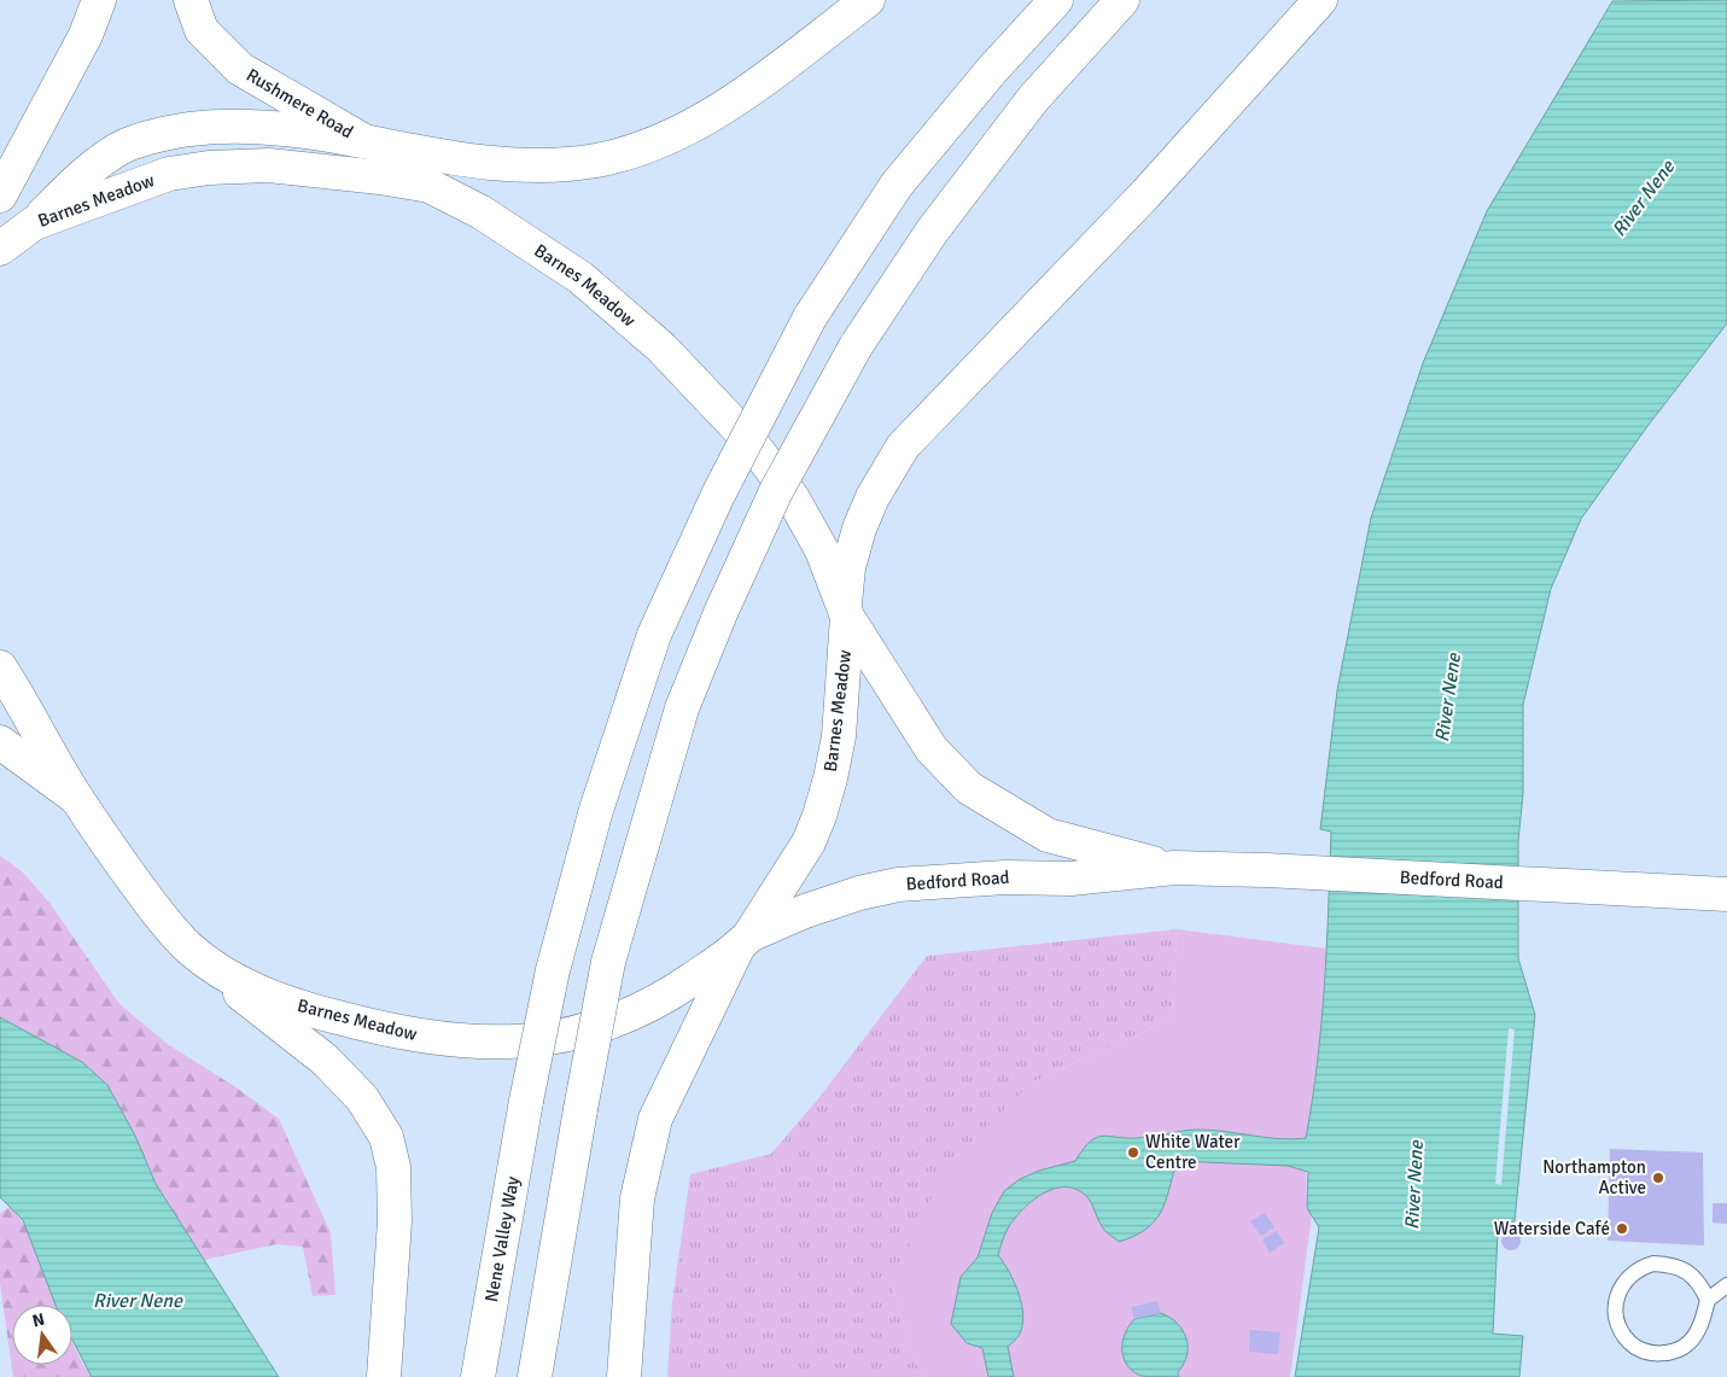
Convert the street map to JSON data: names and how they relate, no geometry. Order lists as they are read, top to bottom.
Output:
{
  "streets": {
    "main road": [
      "Rushmere Road",
      "Barnes Meadow",
      "Bedford Road",
      "Nene Valley Way"
    ]
  },
  "crossings": [
    ["Rushmere Road", "Barnes Meadow"],
    ["Barnes Meadow", "Bedford Road"]
  ],
  "water": ["River Nene"],
  "places": ["White Water Centre", "Northampton Active", "Waterside Café"],
  "north": "top"
}
